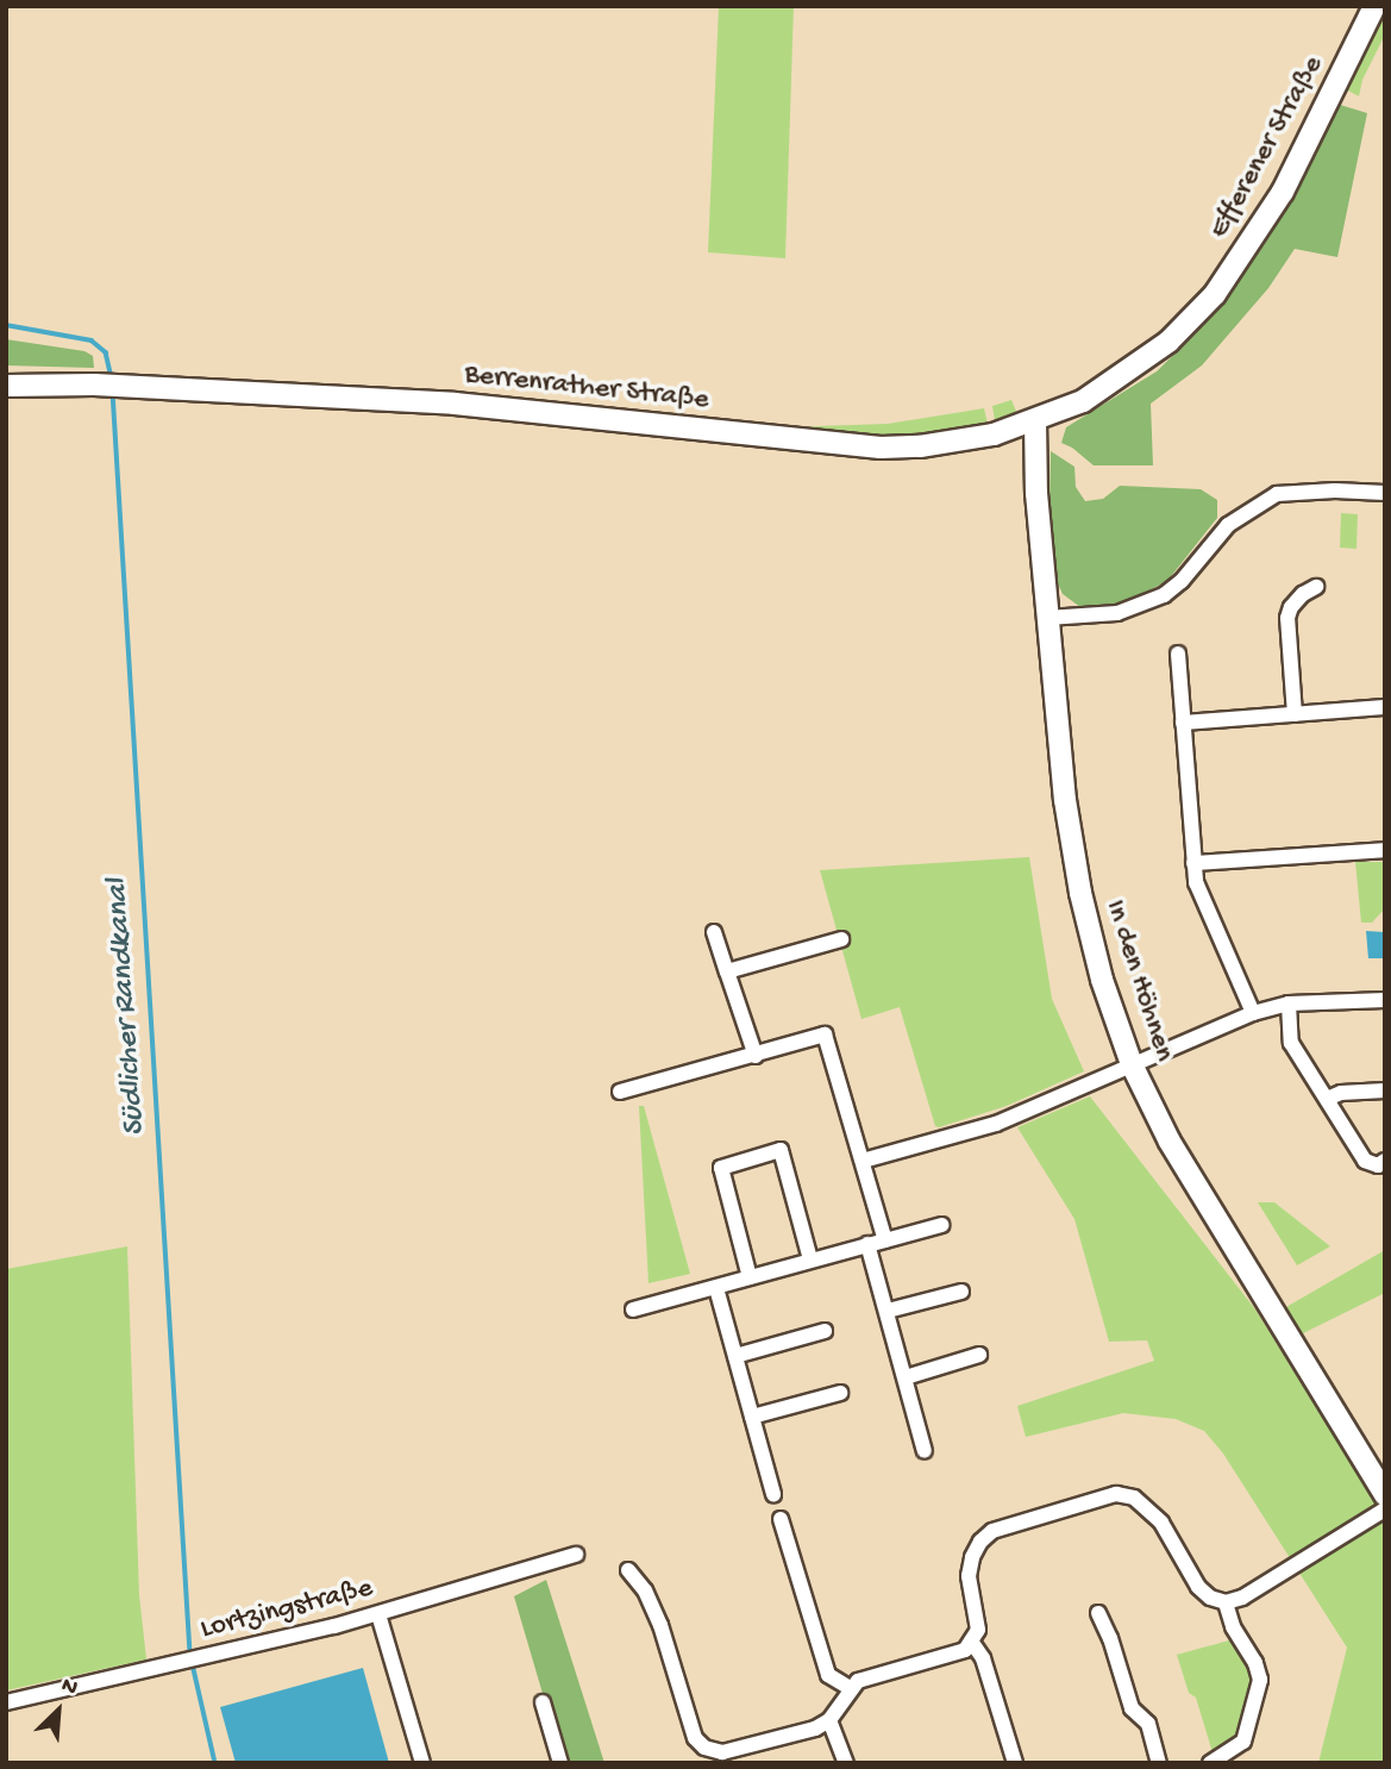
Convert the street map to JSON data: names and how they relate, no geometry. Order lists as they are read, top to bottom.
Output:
{
  "streets": {
    "street": [
      "Efferener Straße",
      "Berrenrather Straße",
      "In den Höhnen",
      "Lortzingstraße"
    ]
  },
  "crossings": [
    ["Efferener Straße", "Berrenrather Straße"],
    ["Efferener Straße", "In den Höhnen"],
    ["Berrenrather Straße", "In den Höhnen"]
  ],
  "water": ["Südlicher Randkanal"],
  "north": "top right"
}
